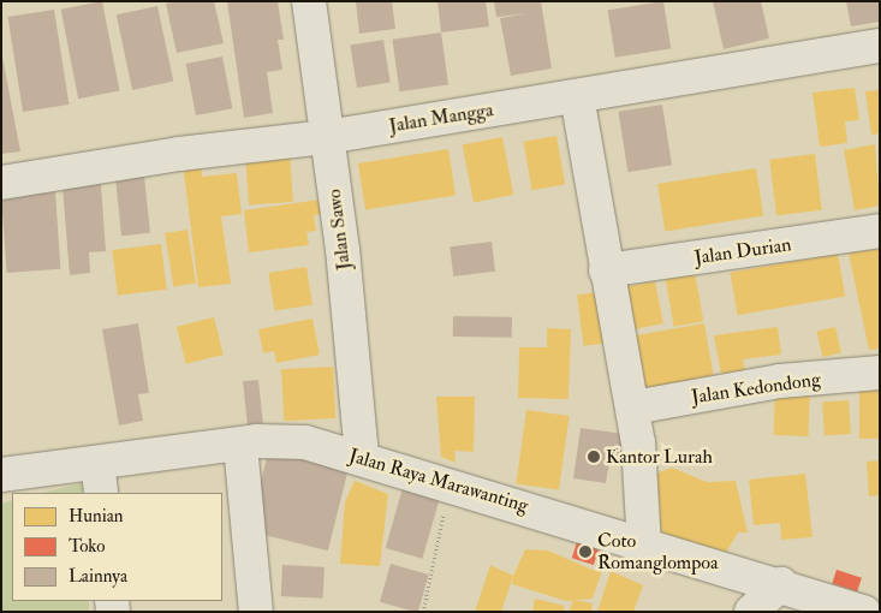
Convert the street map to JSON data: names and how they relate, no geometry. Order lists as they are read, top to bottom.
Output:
{
  "streets": {
    "street": [
      "Jalan Mangga",
      "Jalan Sawo",
      "Jalan Durian",
      "Jalan Kedondong",
      "Jalan Raya Marawanting"
    ]
  },
  "crossings": [
    ["Jalan Mangga", "Jalan Sawo"],
    ["Jalan Sawo", "Jalan Raya Marawanting"]
  ],
  "places": ["Kantor Lurah", "Coto Romanglompoa"],
  "legend": ["Hunian", "Toko", "Lainnya"]
}
